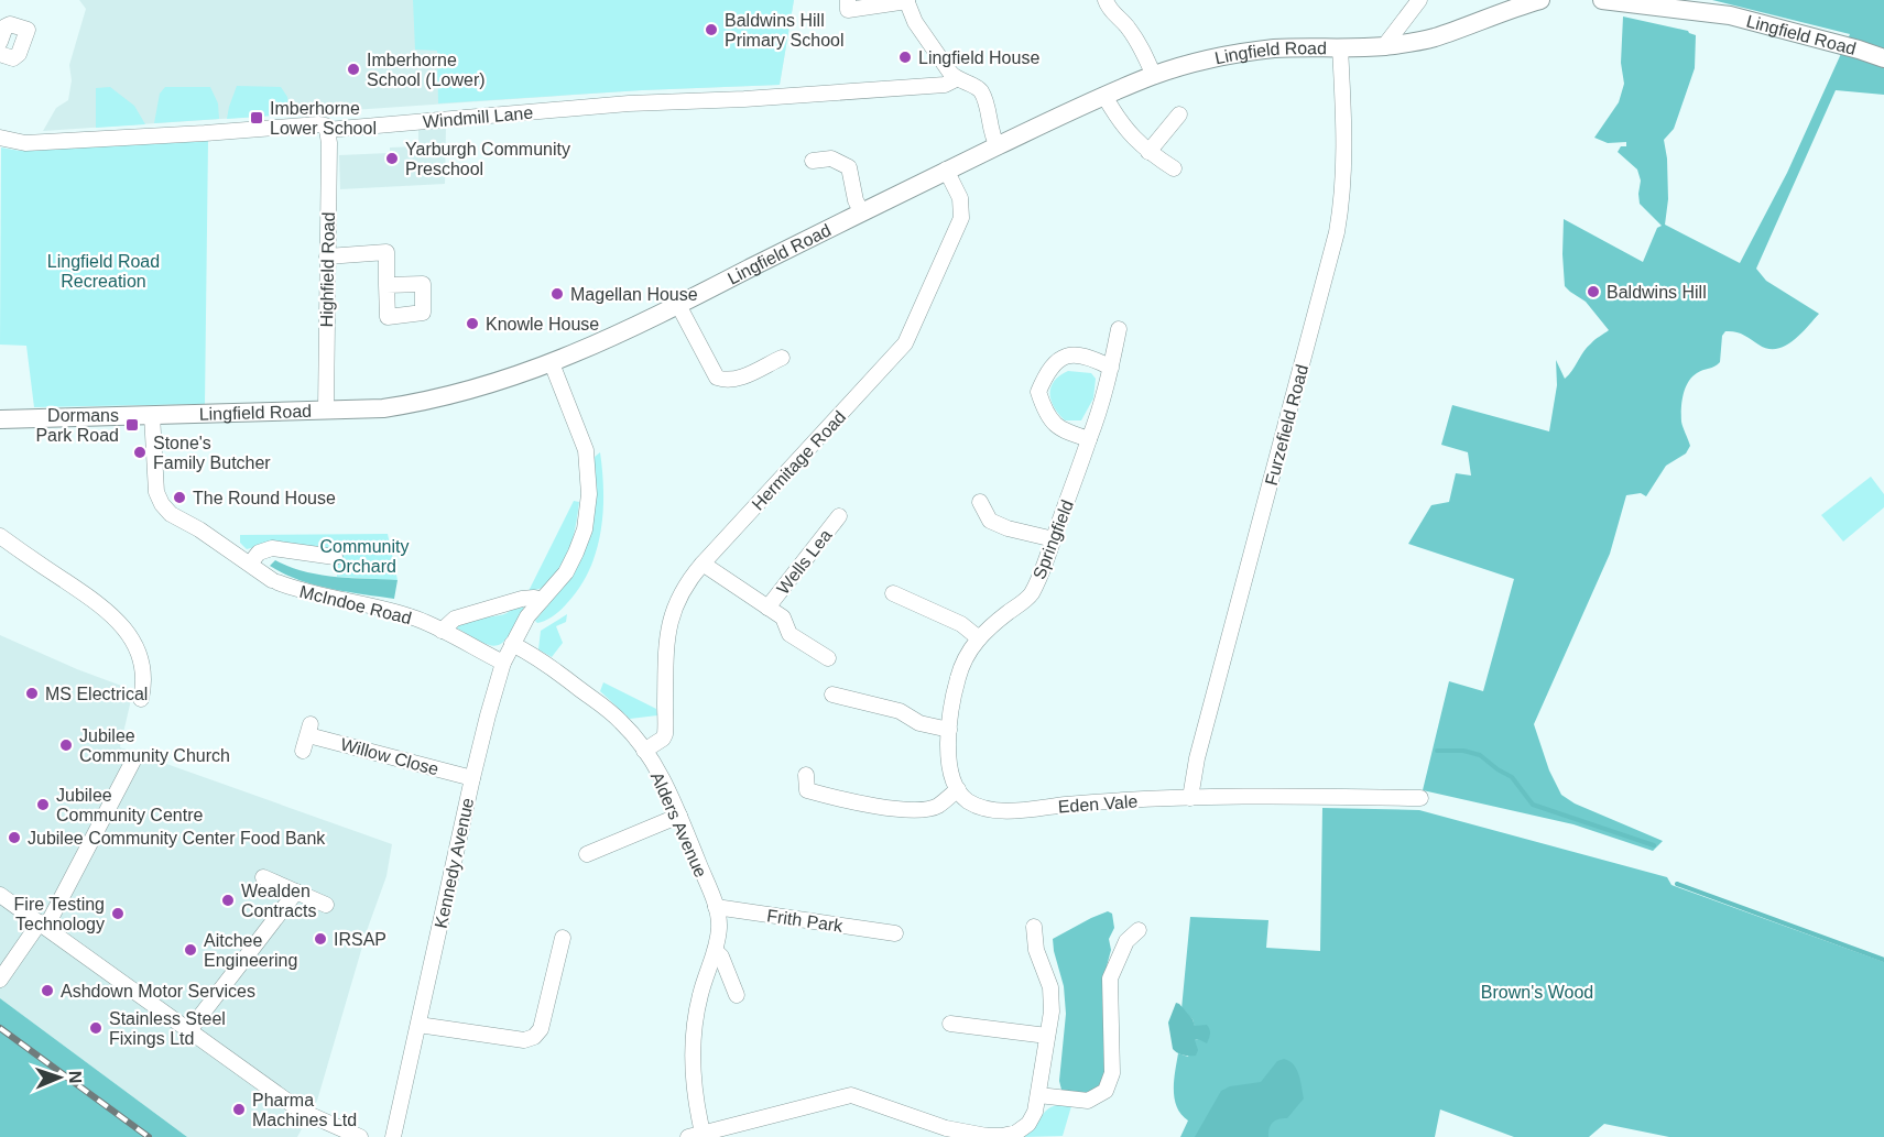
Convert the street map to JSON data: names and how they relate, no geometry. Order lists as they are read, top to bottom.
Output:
{
  "streets": {
    "street": [
      "Lingfield Road",
      "Windmill Lane",
      "Highfield Road",
      "Furzefield Road",
      "Hermitage Road",
      "Springfield",
      "Wells Lea",
      "McIndoe Road",
      "Willow Close",
      "Eden Vale",
      "Alders Avenue",
      "Kennedy Avenue",
      "Frith Park"
    ]
  },
  "crossings": [
    ["Lingfield Road", "Highfield Road"],
    ["Lingfield Road", "Furzefield Road"],
    ["Lingfield Road", "Hermitage Road"],
    ["Lingfield Road", "Kennedy Avenue"],
    ["Windmill Lane", "Highfield Road"],
    ["Furzefield Road", "Eden Vale"],
    ["Hermitage Road", "Wells Lea"],
    ["Hermitage Road", "Alders Avenue"],
    ["Springfield", "Eden Vale"],
    ["McIndoe Road", "Kennedy Avenue"],
    ["Willow Close", "Kennedy Avenue"],
    ["Alders Avenue", "Kennedy Avenue"],
    ["Alders Avenue", "Frith Park"]
  ],
  "parks": ["Lingfield Road Recreation", "Community Orchard", "Brown's Wood"],
  "places": {
    "other": [
      "Baldwins Hill Primary School",
      "Lingfield House",
      "Imberhorne School (Lower)",
      "Yarburgh Community Preschool",
      "Baldwins Hill",
      "Magellan House",
      "Knowle House",
      "Stone's Family Butcher",
      "The Round House",
      "MS Electrical",
      "Jubilee Community Church",
      "Jubilee Community Centre",
      "Jubilee Community Center Food Bank",
      "Wealden Contracts",
      "Fire Testing Technology",
      "IRSAP",
      "Aitchee Engineering",
      "Ashdown Motor Services",
      "Stainless Steel Fixings Ltd",
      "Pharma Machines Ltd"
    ],
    "transit": ["Imberhorne Lower School", "Dormans Park Road"]
  },
  "north": "right"
}
